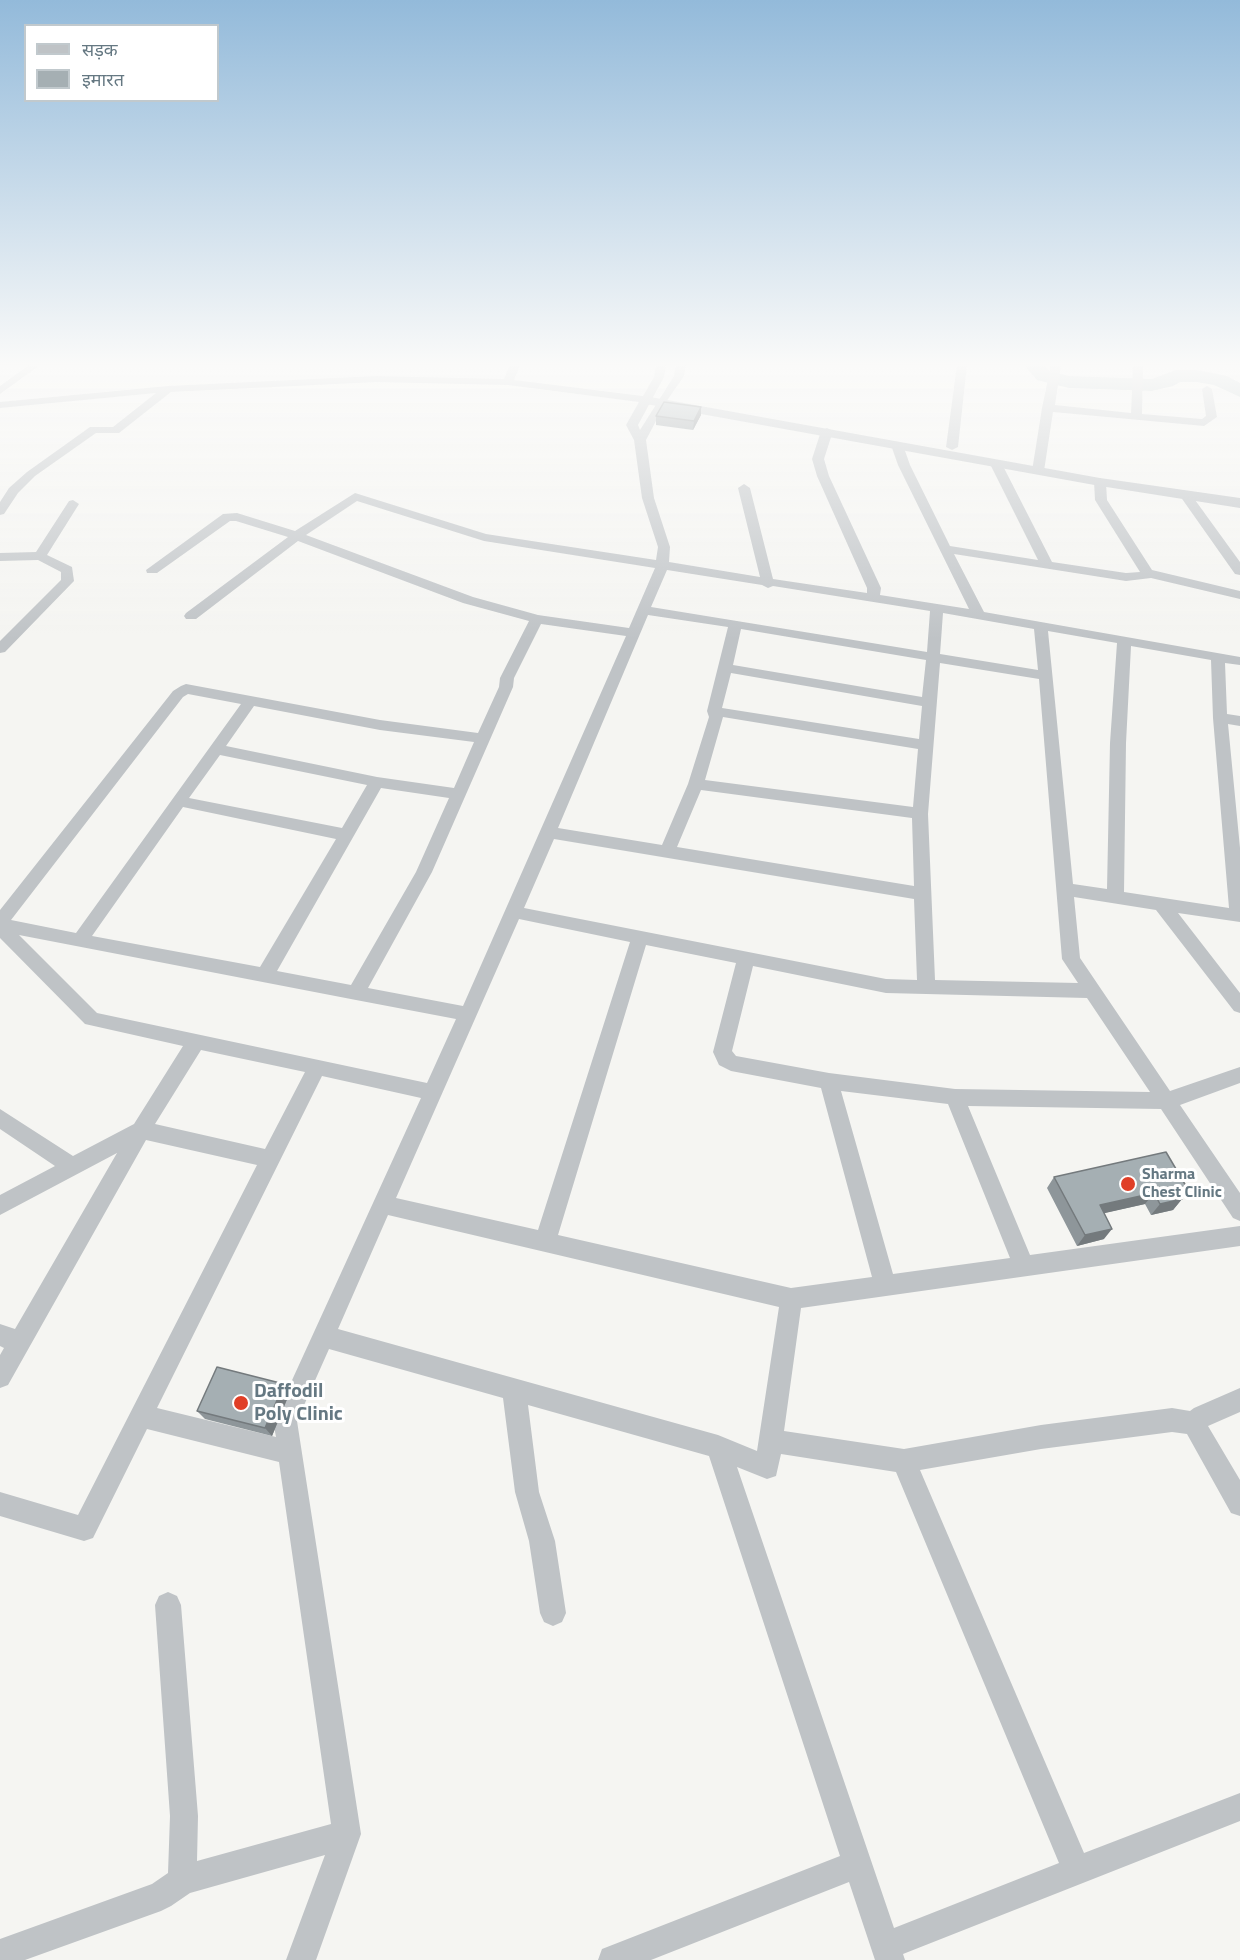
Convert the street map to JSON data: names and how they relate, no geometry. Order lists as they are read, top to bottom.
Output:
{
  "places": ["Sharma Chest Clinic", "Daffodil Poly Clinic"],
  "legend": ["सड़क", "इमारत"]
}
